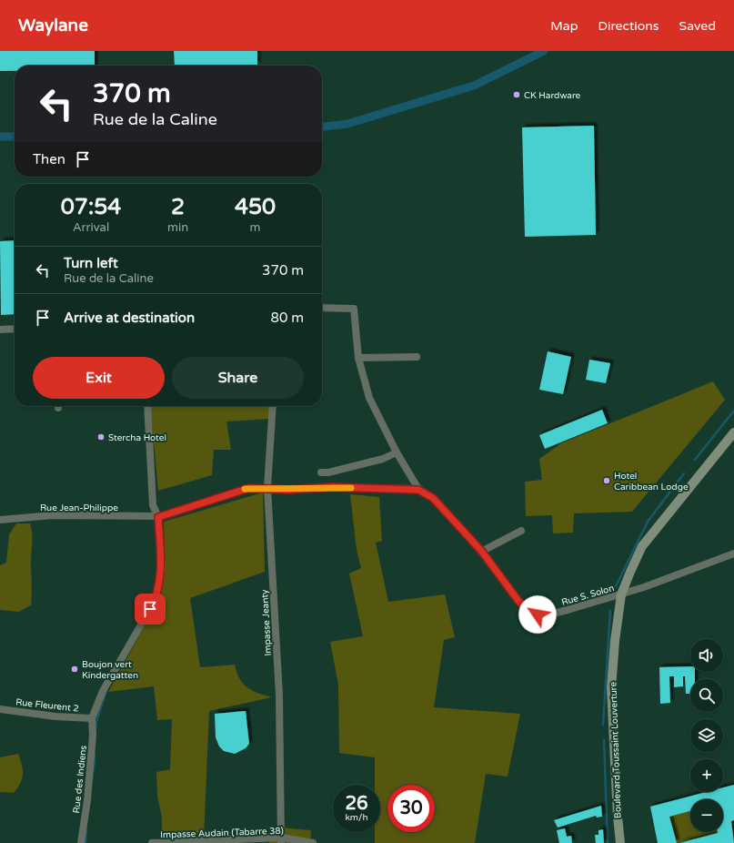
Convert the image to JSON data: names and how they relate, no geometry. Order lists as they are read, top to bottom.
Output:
{
  "streets": {
    "main road": ["Boulevard Toussaint Louverture"],
    "street": [
      "Rue Jean-Philippe",
      "Rue S. Solon",
      "Impasse Jeanty",
      "Rue Fleurent 2",
      "Rue des Indiens",
      "Impasse Audain (Tabarre 38)"
    ]
  },
  "crossings": [
    ["Rue Jean-Philippe", "Impasse Jeanty"],
    ["Rue S. Solon", "Boulevard Toussaint Louverture"],
    ["Impasse Jeanty", "Impasse Audain (Tabarre 38)"],
    ["Rue Fleurent 2", "Rue des Indiens"]
  ],
  "places": [
    "CK Hardware",
    "Stercha Hotel",
    "Hotel Caribbean Lodge",
    "Boujon vert Kindergatten"
  ],
  "page": {
    "header": "Waylane",
    "nav": ["Map", "Directions", "Saved"],
    "turn": ["370 m", "Rue de la Caline"],
    "then": "Then",
    "eta": [
      "07:54",
      "Arrival",
      "2",
      "min",
      "450",
      "m"
    ],
    "list": [
      {
        "name": "Turn left",
        "note": "Rue de la Caline",
        "value": "370 m"
      },
      {
        "name": "Arrive at destination",
        "value": "80 m"
      }
    ],
    "buttons": ["Exit", "Share"],
    "map_buttons": ["+", "−"],
    "speed": "26 km/h",
    "limit": "30"
  }
}
